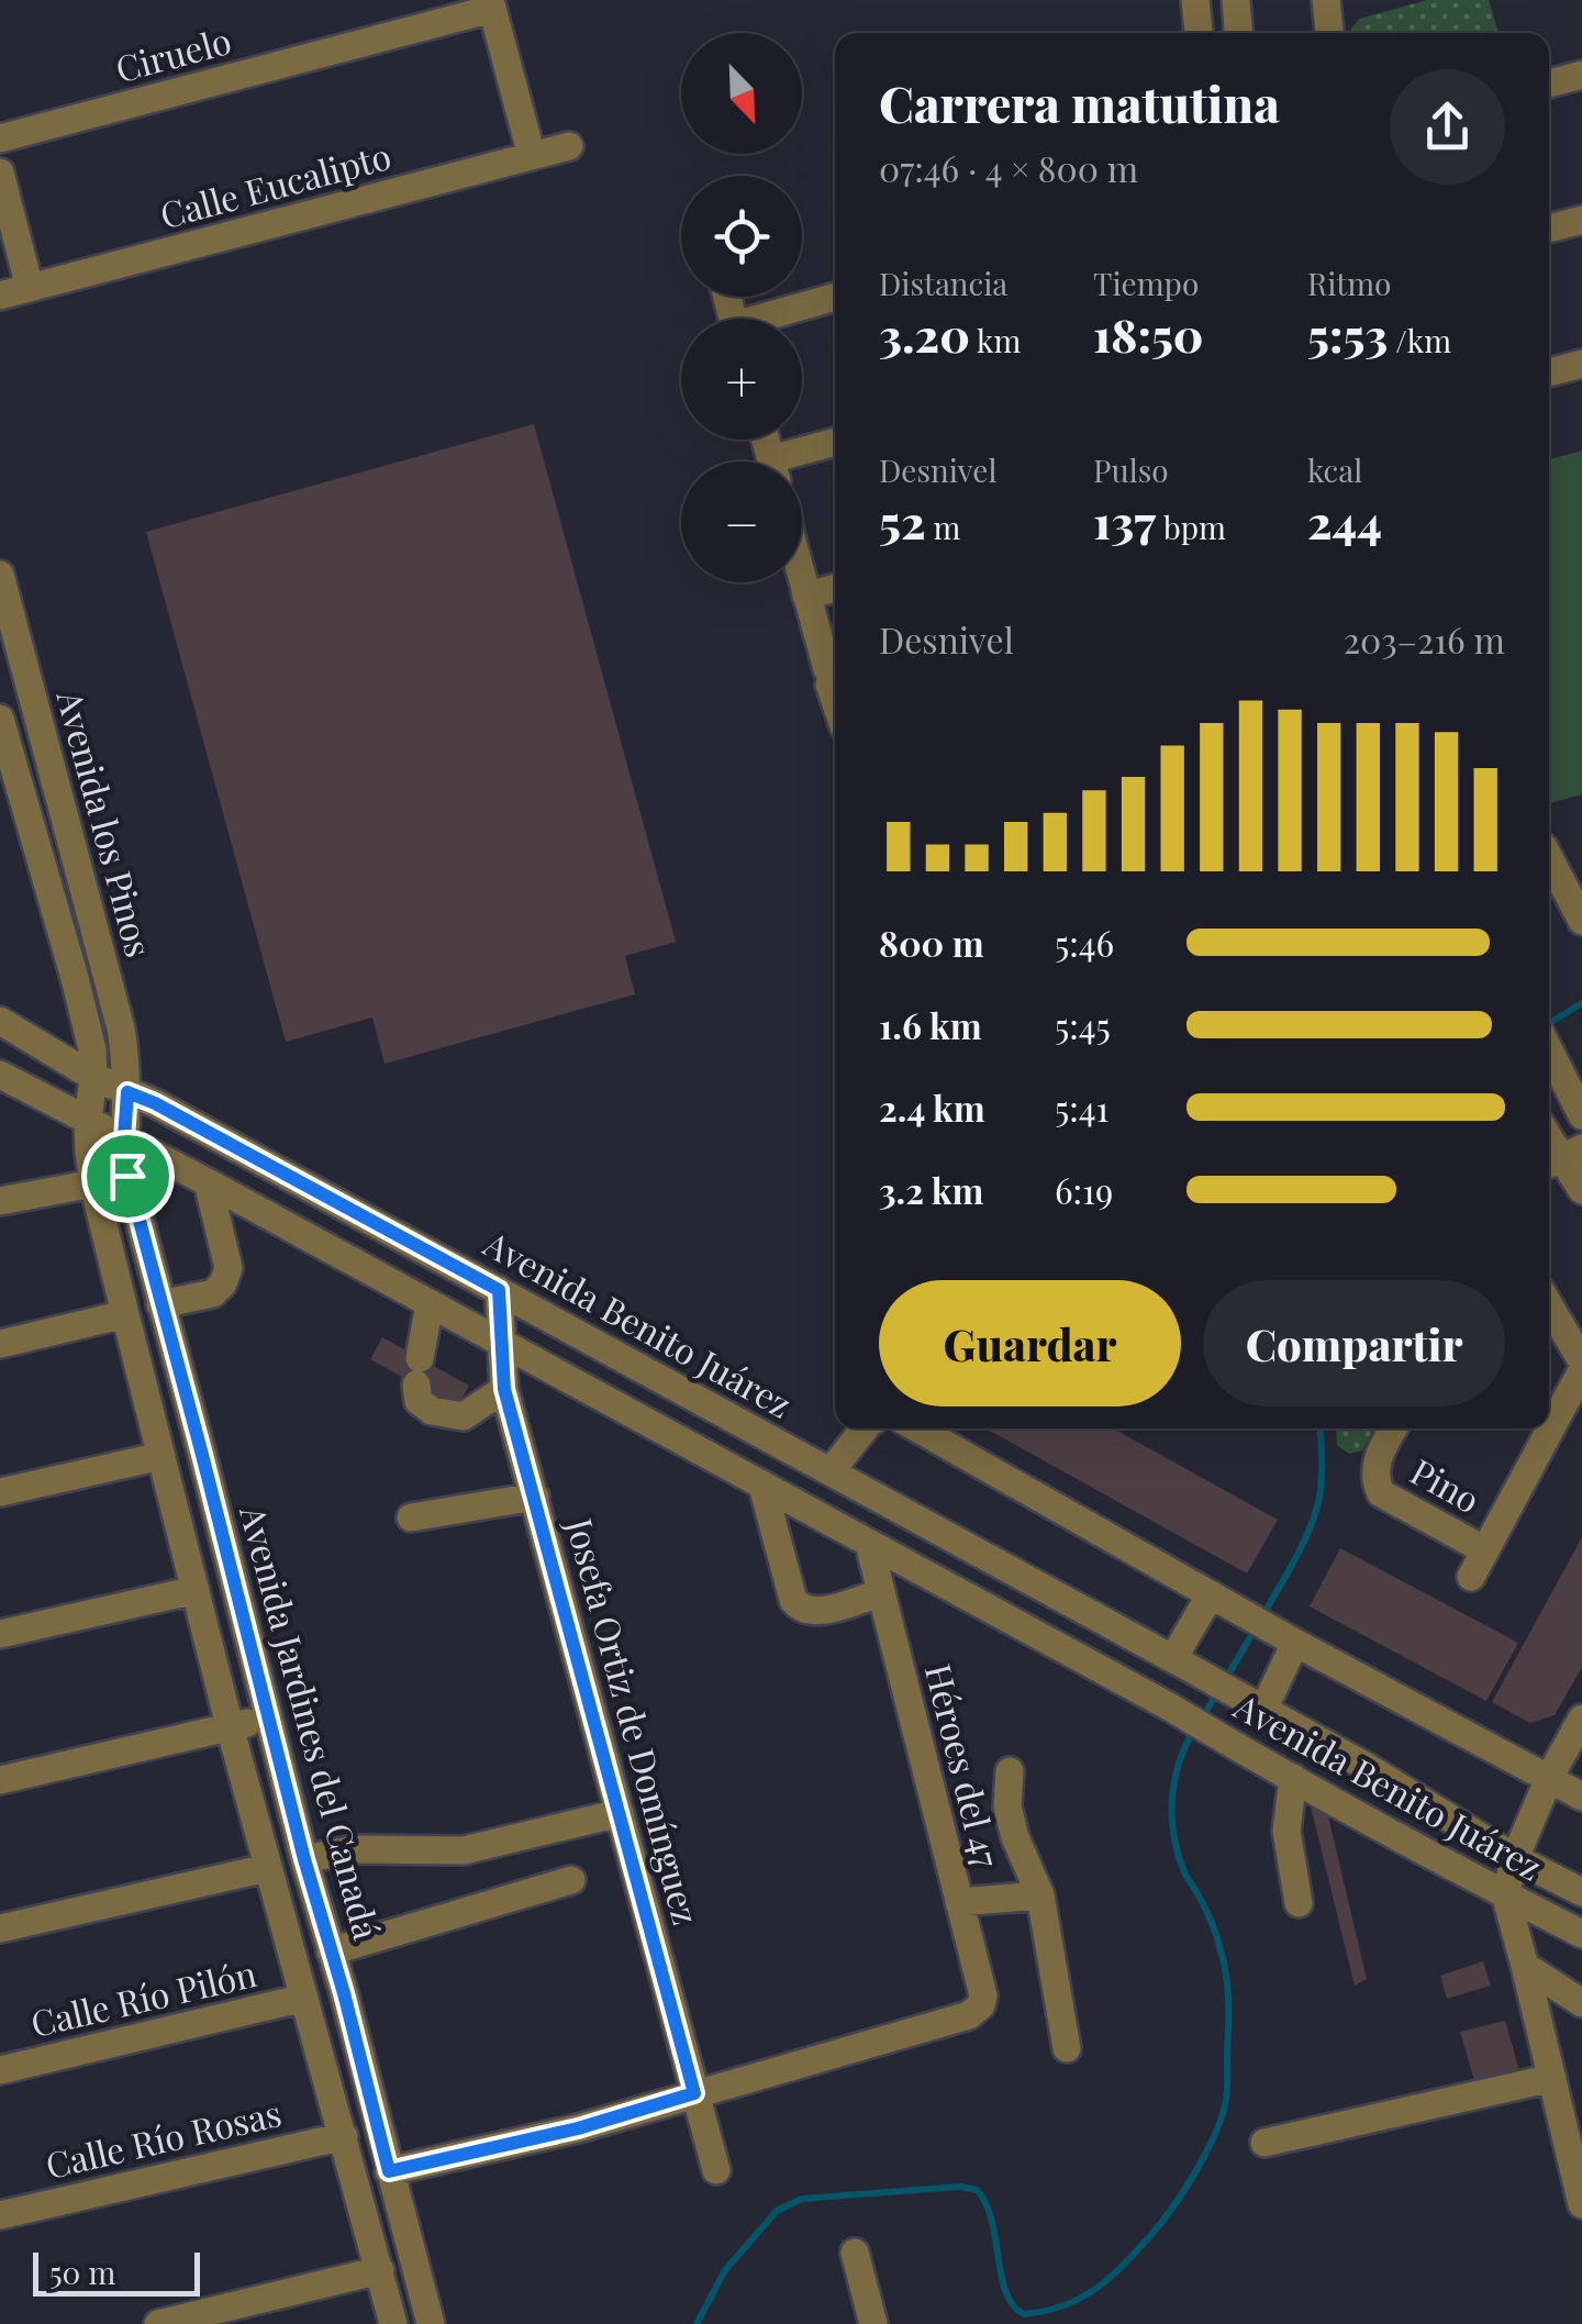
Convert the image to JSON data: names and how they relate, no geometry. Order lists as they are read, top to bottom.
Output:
{
  "streets": {
    "street": [
      "Ciruelo",
      "Calle Eucalipto",
      "Avenida los Pinos",
      "Avenida Benito Juárez",
      "Pino",
      "Josefa Ortiz de Domínguez",
      "Avenida Jardines del Canadá",
      "Héroes del 47",
      "Calle Río Pilón",
      "Calle Río Rosas"
    ]
  },
  "crossings": [
    ["Avenida los Pinos", "Avenida Benito Juárez"],
    ["Avenida los Pinos", "Avenida Jardines del Canadá"],
    ["Avenida Benito Juárez", "Josefa Ortiz de Domínguez"],
    ["Avenida Benito Juárez", "Avenida Jardines del Canadá"],
    ["Avenida Benito Juárez", "Héroes del 47"],
    ["Josefa Ortiz de Domínguez", "Héroes del 47"],
    ["Avenida Jardines del Canadá", "Calle Río Pilón"],
    ["Avenida Jardines del Canadá", "Calle Río Rosas"]
  ],
  "scale_bar": "50 m",
  "north": "bottom right",
  "page": {
    "map_buttons": ["+", "−"],
    "heading": ["Carrera matutina", "07:46 · 4 × 800 m"],
    "stats": [
      ["Distancia", "3.20 km"],
      ["Tiempo", "18:50"],
      ["Ritmo", "5:53 /km"],
      ["Desnivel", "52 m"],
      ["Pulso", "137 bpm"],
      ["kcal", "244"]
    ],
    "chart": ["Desnivel", "203–216 m"],
    "list": [
      {
        "name": "800 m",
        "note": "5:46"
      },
      {
        "name": "1.6 km",
        "note": "5:45"
      },
      {
        "name": "2.4 km",
        "note": "5:41"
      },
      {
        "name": "3.2 km",
        "note": "6:19"
      }
    ],
    "buttons": ["Guardar", "Compartir"],
    "scale": "50 m"
  }
}
